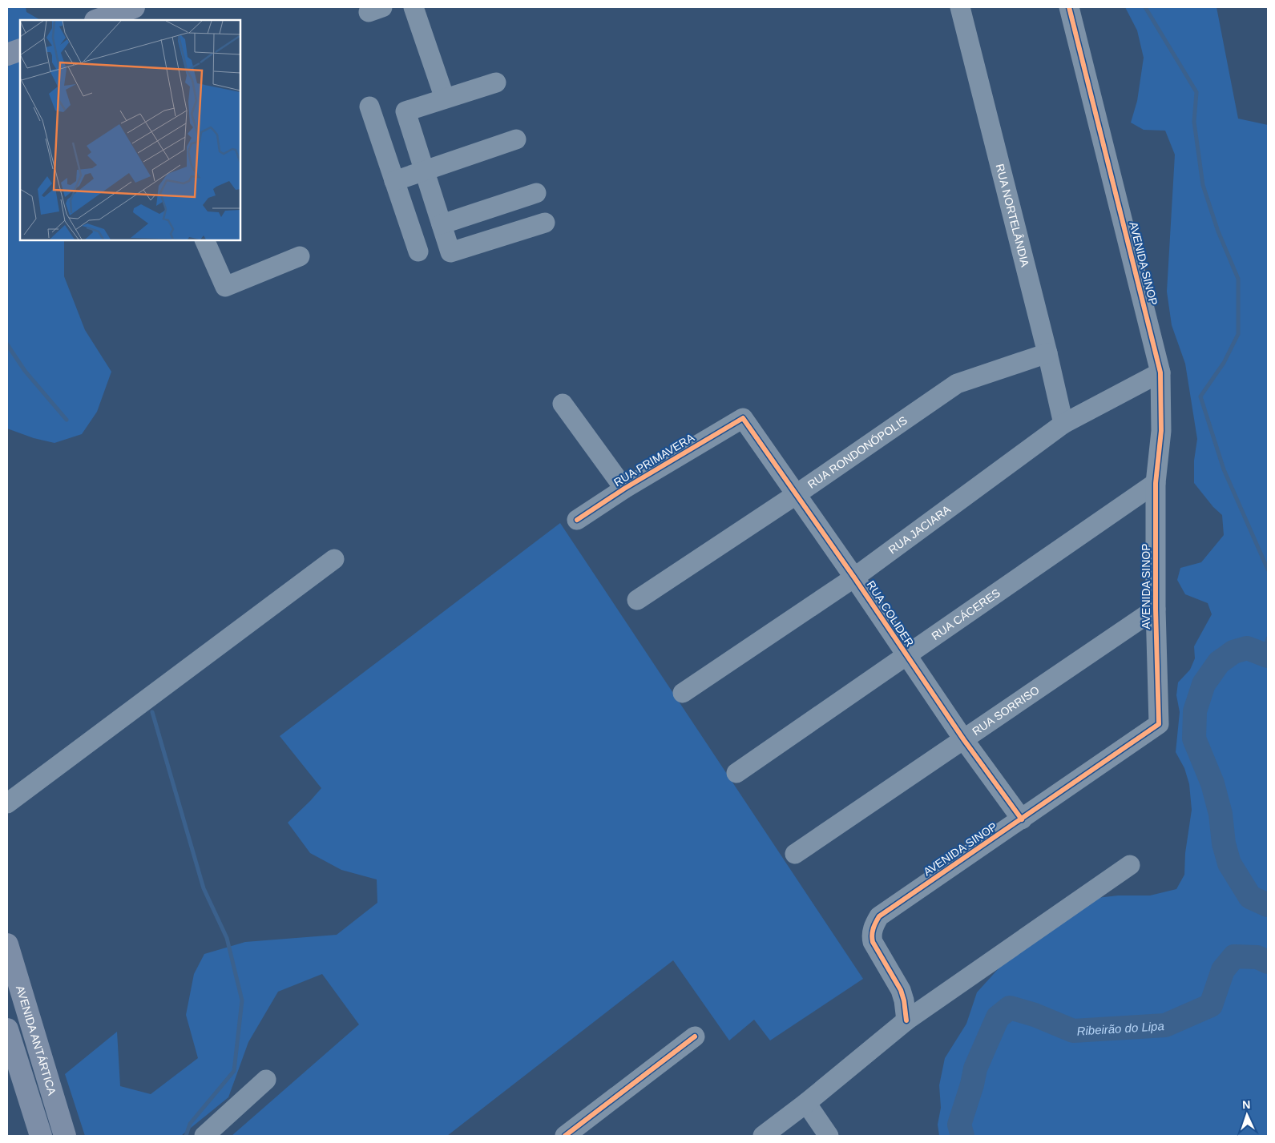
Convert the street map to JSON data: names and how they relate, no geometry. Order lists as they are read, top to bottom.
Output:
{
  "streets": {
    "main road": ["AVENIDA ANTÁRTICA"],
    "street": [
      "RUA NORTELÂNDIA",
      "AVENIDA SINOP",
      "RUA RONDONÓPOLIS",
      "RUA PRIMAVERA",
      "RUA JACIARA",
      "RUA COLIDER",
      "RUA CÁCERES",
      "RUA SORRISO"
    ]
  },
  "crossings": [
    ["RUA NORTELÂNDIA", "RUA RONDONÓPOLIS"],
    ["RUA NORTELÂNDIA", "RUA JACIARA"],
    ["AVENIDA SINOP", "RUA JACIARA"],
    ["AVENIDA SINOP", "RUA COLIDER"],
    ["AVENIDA SINOP", "RUA CÁCERES"],
    ["AVENIDA SINOP", "RUA SORRISO"],
    ["RUA RONDONÓPOLIS", "RUA COLIDER"],
    ["RUA PRIMAVERA", "RUA COLIDER"],
    ["RUA JACIARA", "RUA COLIDER"],
    ["RUA COLIDER", "RUA CÁCERES"],
    ["RUA COLIDER", "RUA SORRISO"]
  ],
  "water": ["Ribeirão do Lipa"],
  "north": "top"
}
